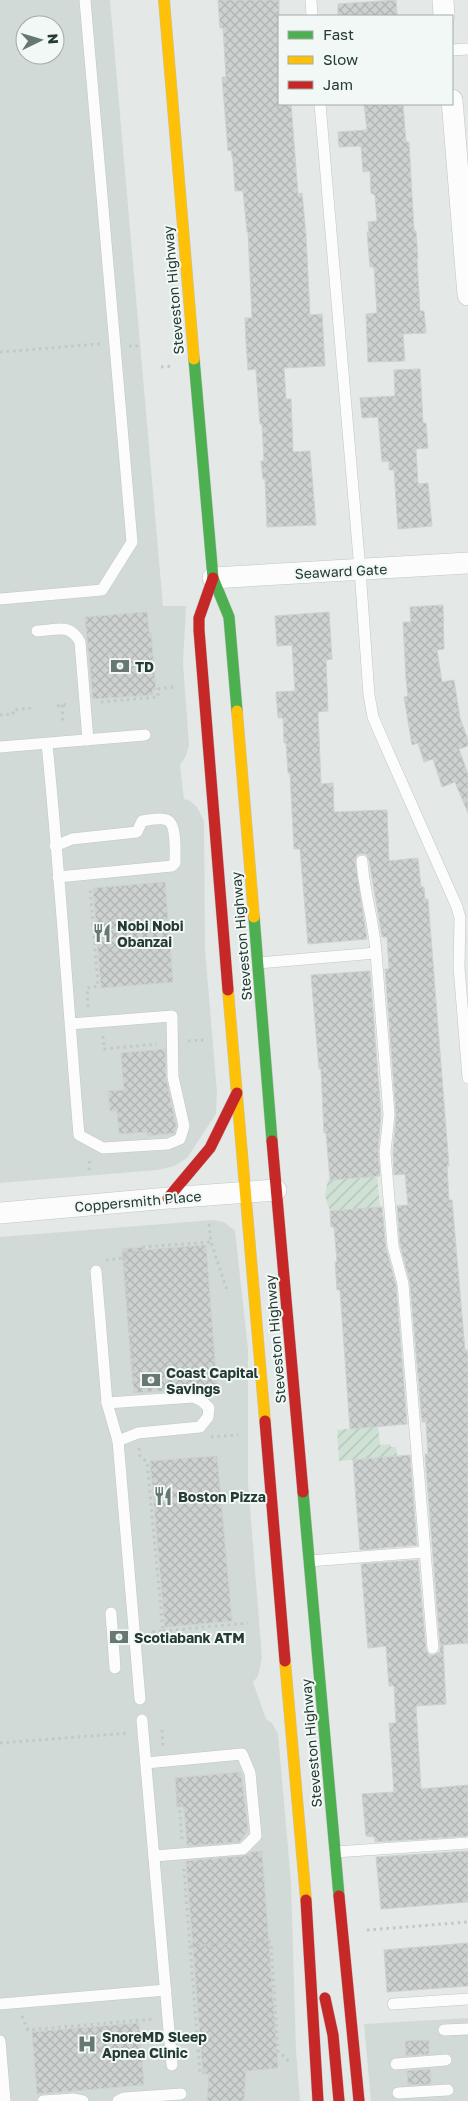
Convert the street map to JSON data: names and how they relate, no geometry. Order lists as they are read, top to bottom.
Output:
{
  "streets": {
    "main road": ["Steveston Highway"],
    "street": ["Seaward Gate", "Coppersmith Place"]
  },
  "crossings": [
    ["Steveston Highway", "Seaward Gate"],
    ["Steveston Highway", "Coppersmith Place"]
  ],
  "places": {
    "bank": ["TD", "Coast Capital Savings", "Scotiabank ATM"],
    "restaurant": ["Nobi Nobi Obanzai", "Boston Pizza"],
    "hospital": ["SnoreMD Sleep Apnea Clinic"]
  },
  "legend": ["Fast", "Slow", "Jam"],
  "north": "right"
}
